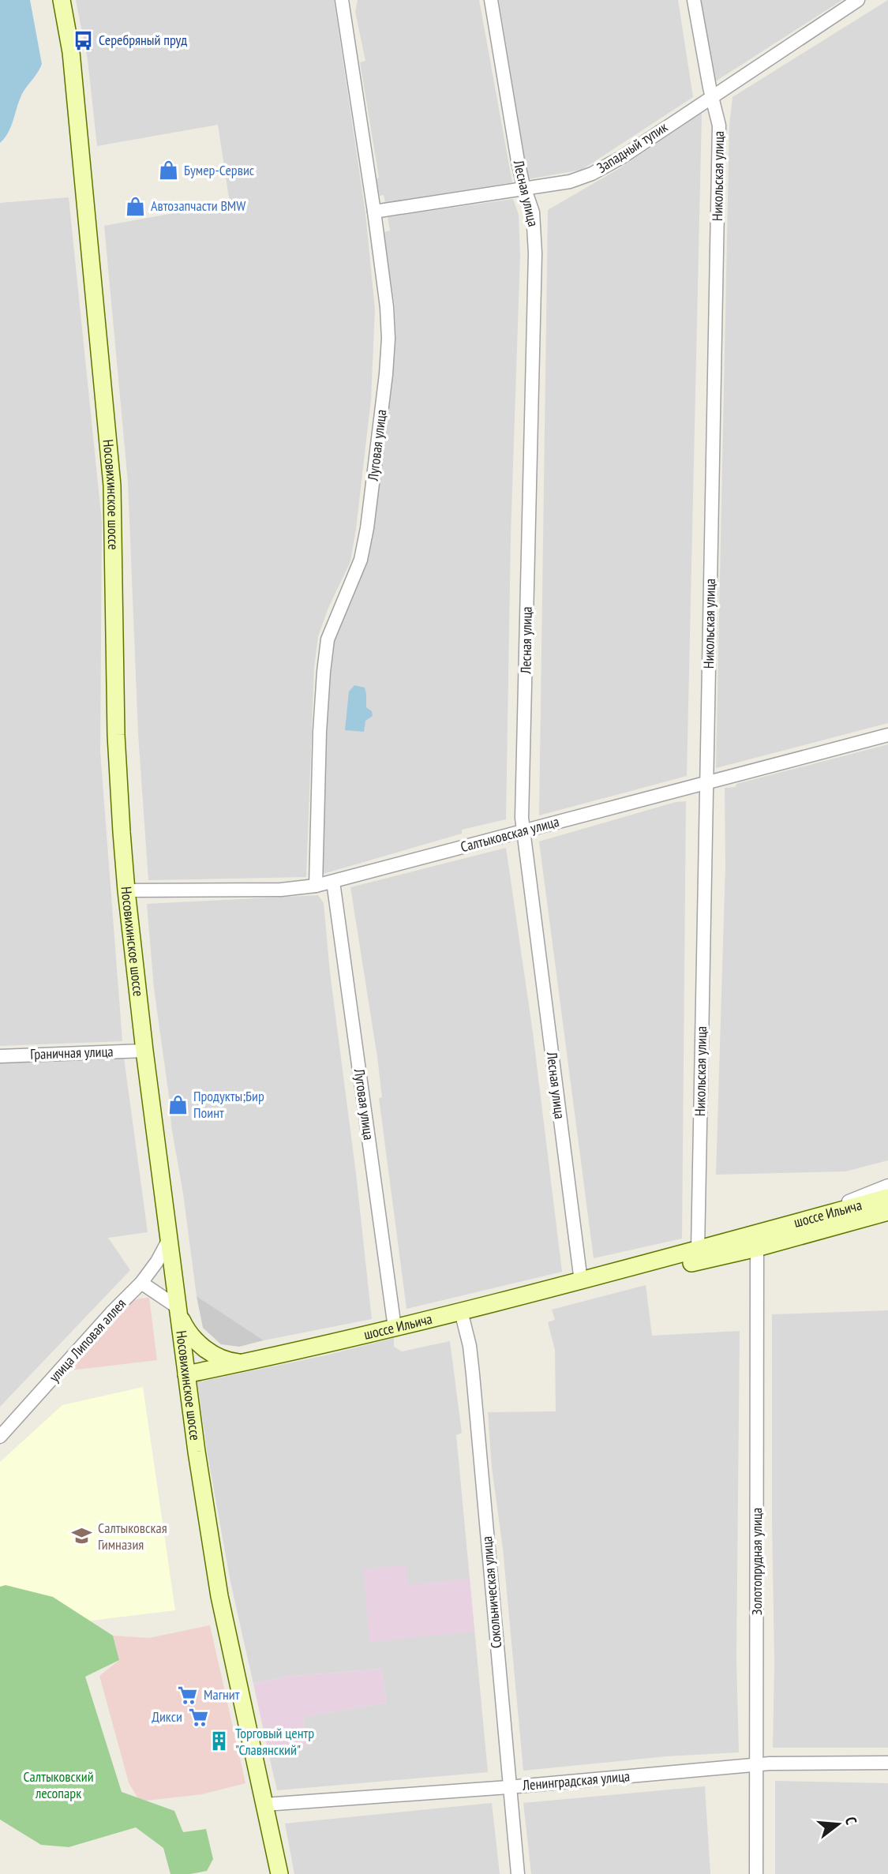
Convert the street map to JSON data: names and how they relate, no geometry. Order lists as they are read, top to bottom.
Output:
{
  "streets": {
    "main road": ["Носовихинское шоссе", "шоссе Ильича"],
    "street": [
      "Западный тупик",
      "Никольская улица",
      "Лесная улица",
      "Луговая улица",
      "Салтыковская улица",
      "Граничная улица",
      "улица Липовая аллея",
      "Золотопрудная улица",
      "Сокольническая улица",
      "Ленинградская улица"
    ]
  },
  "crossings": [
    ["Западный тупик", "Никольская улица"],
    ["Западный тупик", "Лесная улица"],
    ["Западный тупик", "Луговая улица"],
    ["Никольская улица", "Салтыковская улица"],
    ["Никольская улица", "шоссе Ильича"],
    ["Лесная улица", "Салтыковская улица"],
    ["Лесная улица", "шоссе Ильича"],
    ["Луговая улица", "Салтыковская улица"],
    ["Луговая улица", "шоссе Ильича"],
    ["Носовихинское шоссе", "Салтыковская улица"],
    ["Носовихинское шоссе", "Граничная улица"],
    ["Носовихинское шоссе", "шоссе Ильича"],
    ["Носовихинское шоссе", "улица Липовая аллея"],
    ["Носовихинское шоссе", "Ленинградская улица"],
    ["шоссе Ильича", "Золотопрудная улица"],
    ["шоссе Ильича", "Сокольническая улица"],
    ["Золотопрудная улица", "Ленинградская улица"],
    ["Сокольническая улица", "Ленинградская улица"]
  ],
  "parks": ["Салтыковский лесопарк"],
  "places": {
    "bus stop": ["Серебряный пруд"],
    "shop": ["Бумер-Сервис", "Автозапчасти BMW", "Продукты;Бир Поинт"],
    "school or university": ["Салтыковская Гимназия"],
    "supermarket": ["Магнит", "Дикси"],
    "building": ["Торговый центр \"Славянский\""]
  },
  "north": "right"
}
